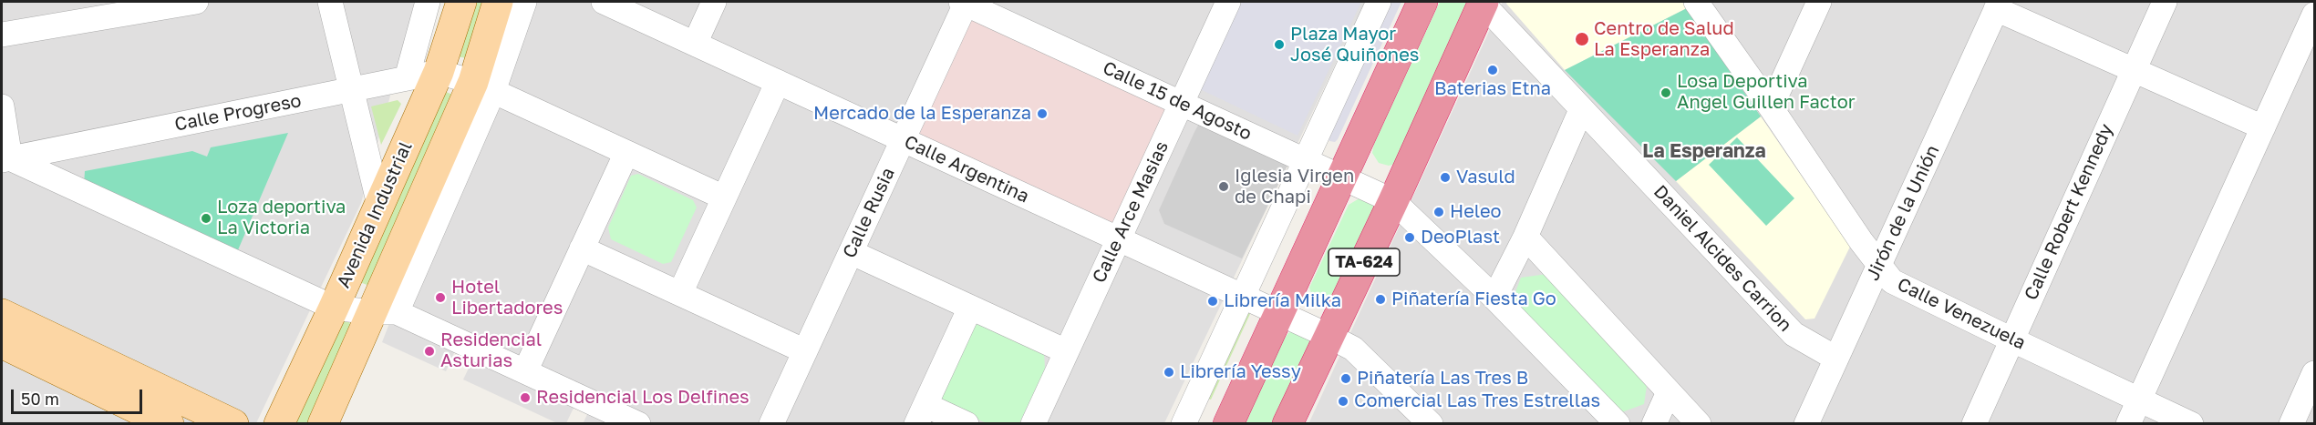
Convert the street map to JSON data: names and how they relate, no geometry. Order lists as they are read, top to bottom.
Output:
{
  "streets": {
    "highway": ["TA-624"],
    "main road": ["Avenida Industrial"],
    "street": [
      "Calle 15 de Agosto",
      "Calle Progreso",
      "Calle Argentina",
      "Calle Arce Masias",
      "Calle Robert Kennedy",
      "Calle Rusia",
      "Jirón de la Unión",
      "Daniel Alcides Carrion",
      "Calle Venezuela"
    ]
  },
  "crossings": [
    ["Calle 15 de Agosto", "Calle Arce Masias"],
    ["Calle 15 de Agosto", "Calle Rusia"],
    ["Calle 15 de Agosto", "TA-624"],
    ["Calle Progreso", "Avenida Industrial"],
    ["Calle Argentina", "Calle Arce Masias"],
    ["Calle Argentina", "Calle Rusia"],
    ["Calle Argentina", "TA-624"],
    ["Calle Robert Kennedy", "Calle Venezuela"],
    ["Jirón de la Unión", "Daniel Alcides Carrion"],
    ["Jirón de la Unión", "Calle Venezuela"],
    ["Daniel Alcides Carrion", "TA-624"]
  ],
  "districts": ["La Esperanza"],
  "places": [
    "Centro de Salud La Esperanza",
    "Plaza Mayor José Quiñones",
    "Baterias Etna",
    "Losa Deportiva Angel Guillen Factor",
    "Mercado de la Esperanza",
    "Vasuld",
    "Iglesia Virgen de Chapi",
    "Heleo",
    "Loza deportiva La Victoria",
    "DeoPlast",
    "Hotel Libertadores",
    "Piñatería Fiesta Go",
    "Librería Milka",
    "Residencial Asturias",
    "Librería Yessy",
    "Piñatería Las Tres B",
    "Residencial Los Delfines",
    "Comercial Las Tres Estrellas"
  ],
  "scale_bar": "50 m"
}
